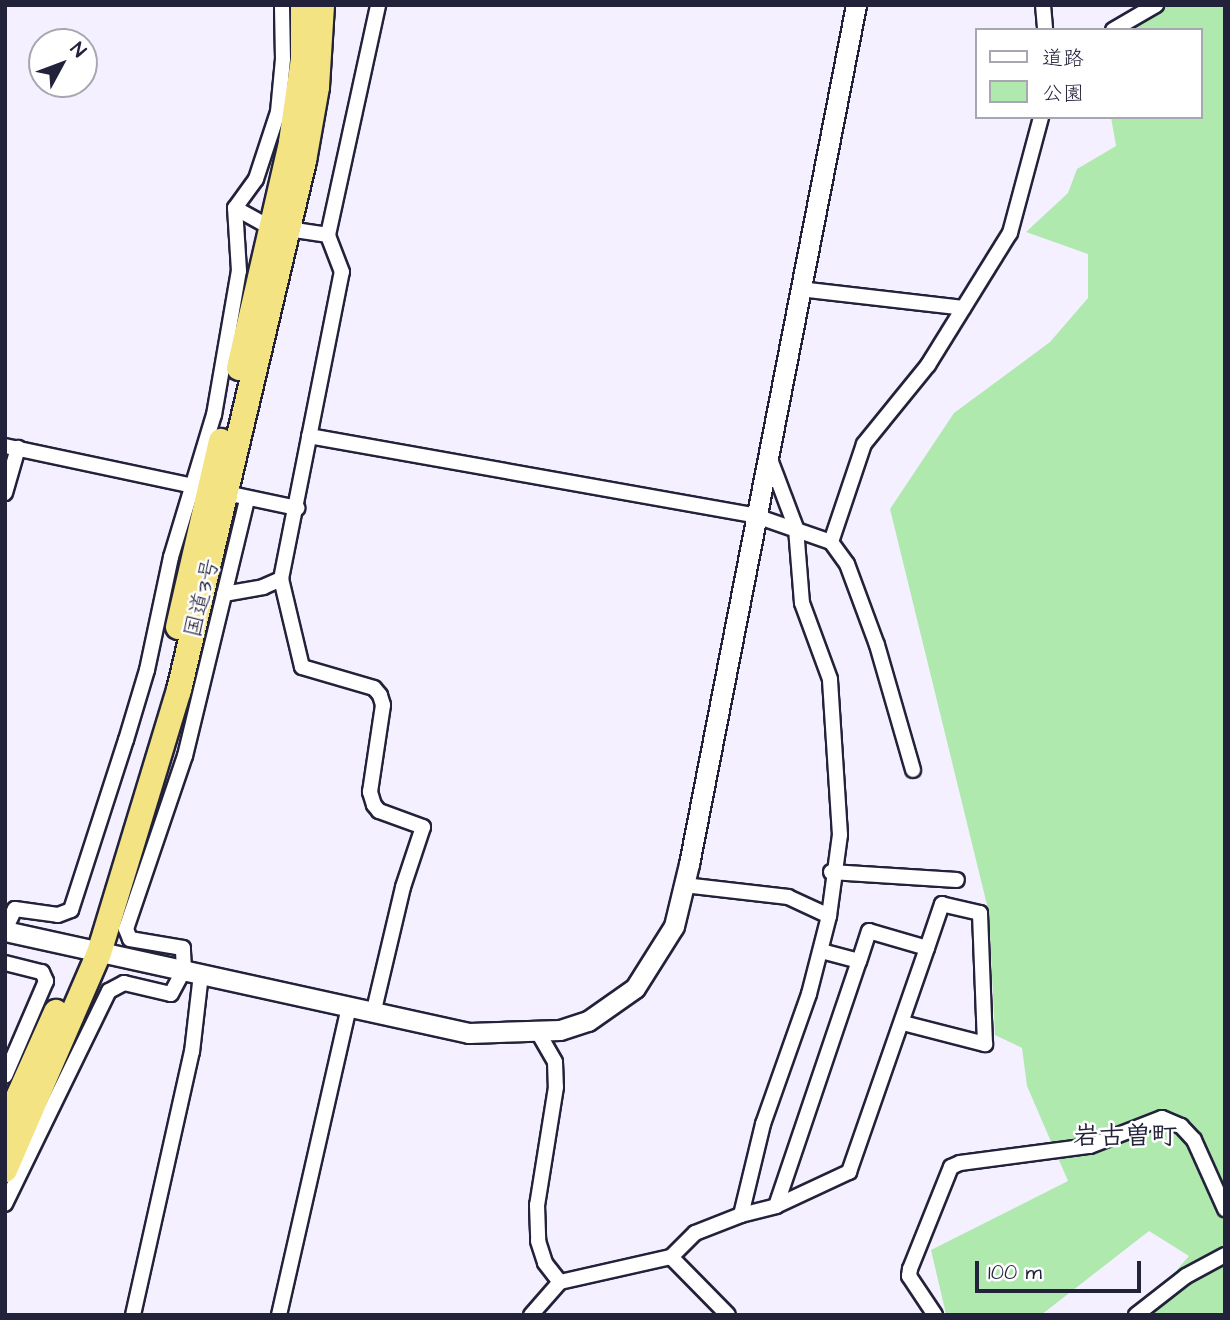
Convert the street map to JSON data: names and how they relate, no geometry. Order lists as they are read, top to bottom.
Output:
{
  "streets": {
    "highway": ["国道3号"]
  },
  "districts": ["岩古曽町"],
  "legend": ["道路", "公園"],
  "scale_bar": "100 m",
  "north": "top right"
}
